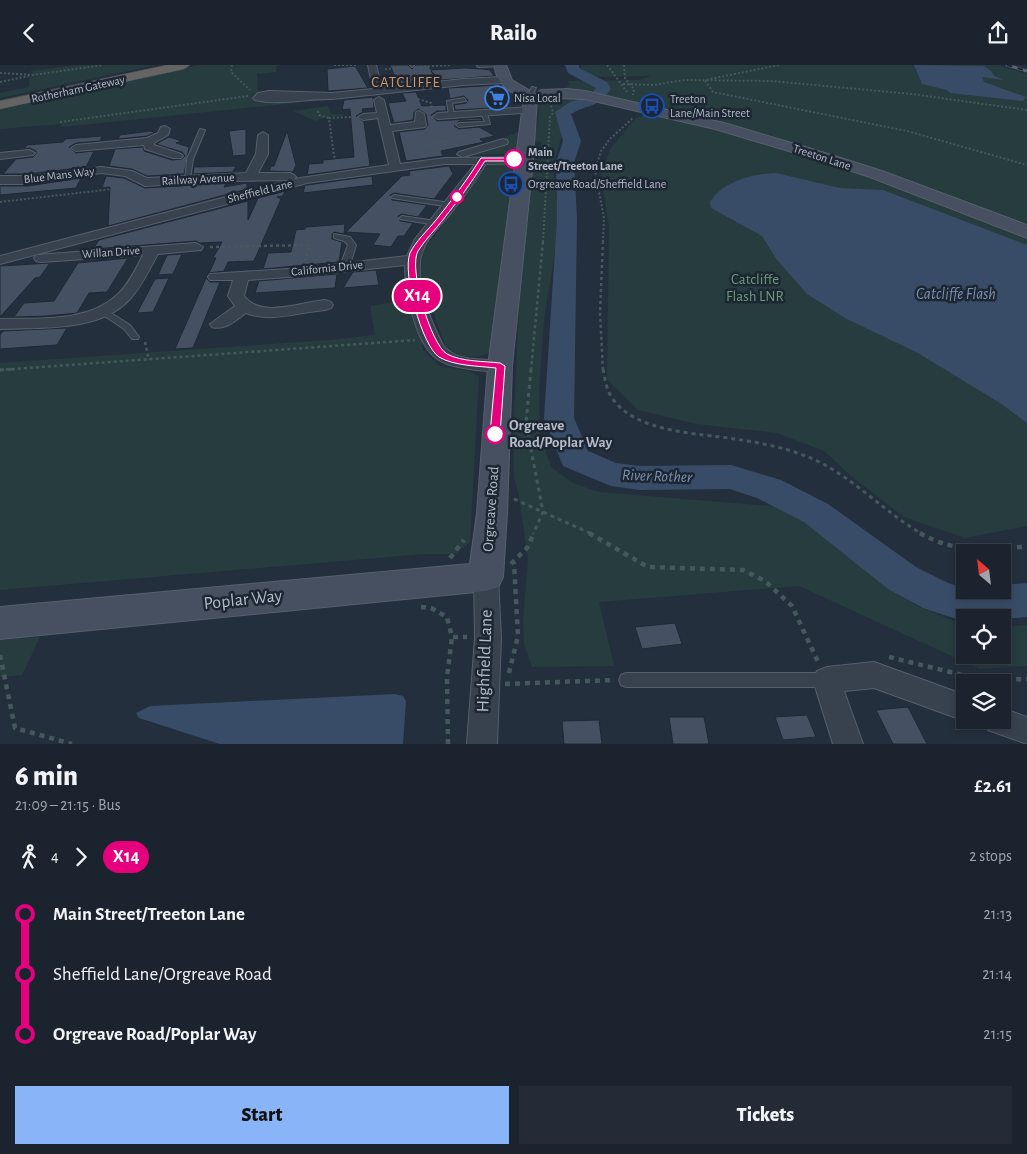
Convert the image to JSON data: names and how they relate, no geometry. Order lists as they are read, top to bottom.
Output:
{
  "streets": {
    "highway": ["Rotherham Gateway"],
    "main road": ["Treeton Lane", "Orgreave Road", "Poplar Way"],
    "street": [
      "Blue Mans Way",
      "Railway Avenue",
      "Sheffield Lane",
      "Willan Drive",
      "California Drive",
      "Highfield Lane"
    ]
  },
  "crossings": [
    ["Treeton Lane", "Orgreave Road"],
    ["Blue Mans Way", "Railway Avenue"],
    ["Railway Avenue", "Sheffield Lane"],
    ["Sheffield Lane", "Willan Drive"],
    ["Sheffield Lane", "Orgreave Road"],
    ["Orgreave Road", "Poplar Way"],
    ["Orgreave Road", "Highfield Lane"],
    ["Poplar Way", "Highfield Lane"]
  ],
  "districts": ["CATCLIFFE"],
  "water": ["Catcliffe Flash", "River Rother"],
  "parks": ["Catcliffe Flash LNR"],
  "places": {
    "supermarket": ["Nisa Local"],
    "bus stop": ["Treeton Lane/Main Street", "Orgreave Road/Sheffield Lane"],
    "other": ["Main Street/Treeton Lane", "Orgreave Road/Poplar Way"]
  },
  "lines": ["bus line X14"],
  "north": "top left",
  "page": {
    "header": "Railo",
    "on_map": "X14",
    "heading": ["6 min", "21:09 – 21:15 · Bus", "£2.61"],
    "legs": ["4", "X14", "2 stops"],
    "list": [
      {
        "name": "Main Street/Treeton Lane",
        "value": "21:13"
      },
      {
        "name": "Sheffield Lane/Orgreave Road",
        "value": "21:14"
      },
      {
        "name": "Orgreave Road/Poplar Way",
        "value": "21:15"
      }
    ],
    "buttons": ["Start", "Tickets"]
  }
}
